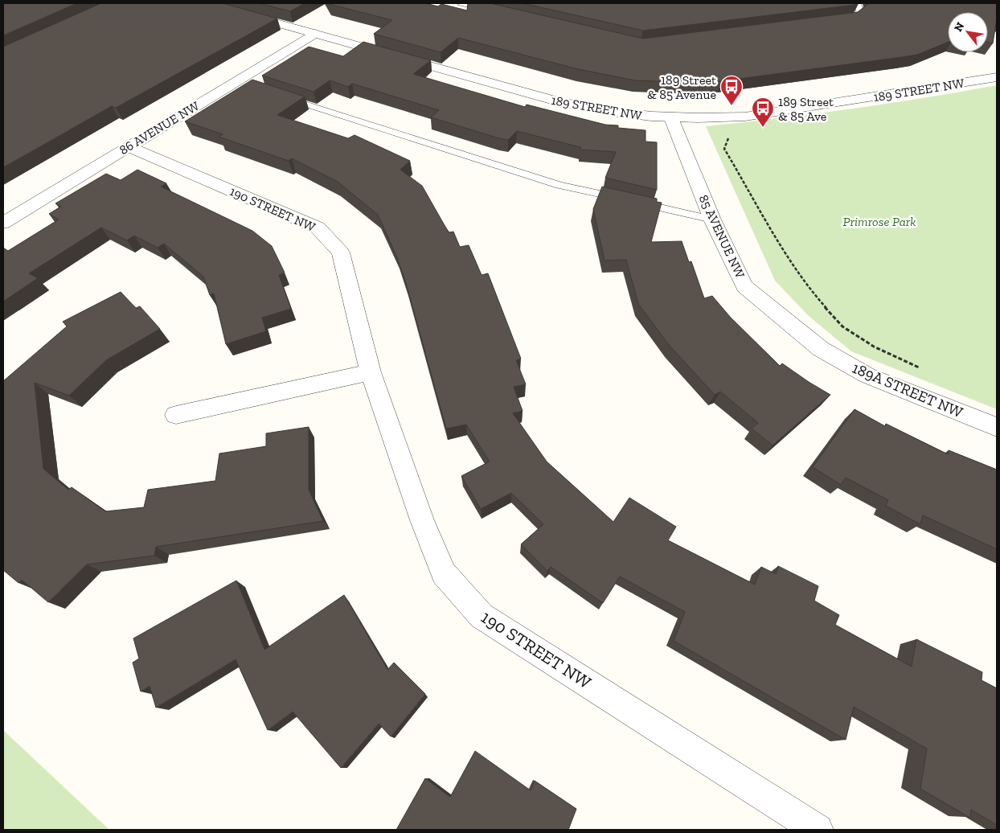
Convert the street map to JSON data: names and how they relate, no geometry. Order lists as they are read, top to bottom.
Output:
{
  "streets": {
    "street": [
      "189 STREET NW",
      "86 AVENUE NW",
      "190 STREET NW",
      "85 AVENUE NW",
      "189A STREET NW"
    ]
  },
  "crossings": [
    ["189 STREET NW", "86 AVENUE NW"],
    ["189 STREET NW", "85 AVENUE NW"],
    ["86 AVENUE NW", "190 STREET NW"],
    ["85 AVENUE NW", "189A STREET NW"]
  ],
  "parks": ["Primrose Park"],
  "places": {
    "bus stop": ["189 Street & 85 Avenue", "189 Street & 85 Ave"]
  },
  "north": "top left"
}
